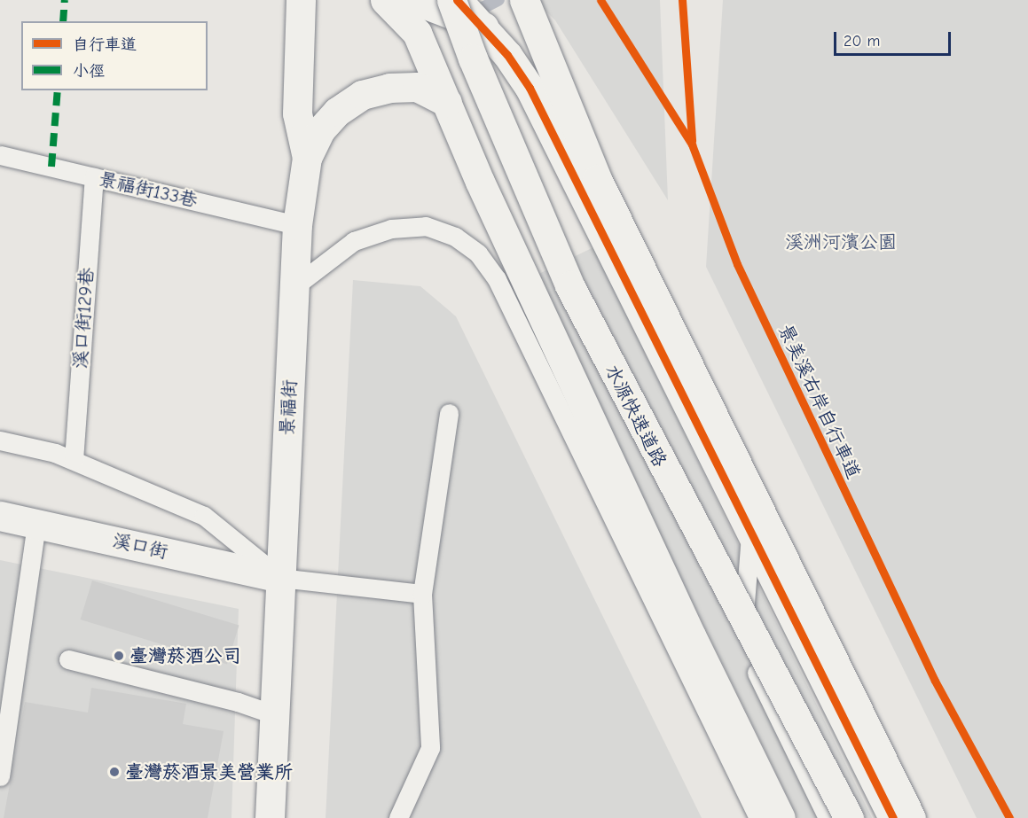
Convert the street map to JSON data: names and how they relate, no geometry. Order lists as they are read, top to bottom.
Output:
{
  "streets": {
    "main road": ["景福街", "水源快速道路", "溪口街"],
    "lane": ["景福街133巷", "溪口街129巷"],
    "cycle path": ["景美溪右岸自行車道"]
  },
  "crossings": [
    ["景福街133巷", "溪口街129巷"],
    ["景福街133巷", "景福街"],
    ["景福街", "溪口街"]
  ],
  "parks": ["溪洲河濱公園"],
  "places": ["臺灣菸酒公司", "臺灣菸酒景美營業所"],
  "legend": ["自行車道", "小徑"],
  "scale_bar": "20 m"
}
